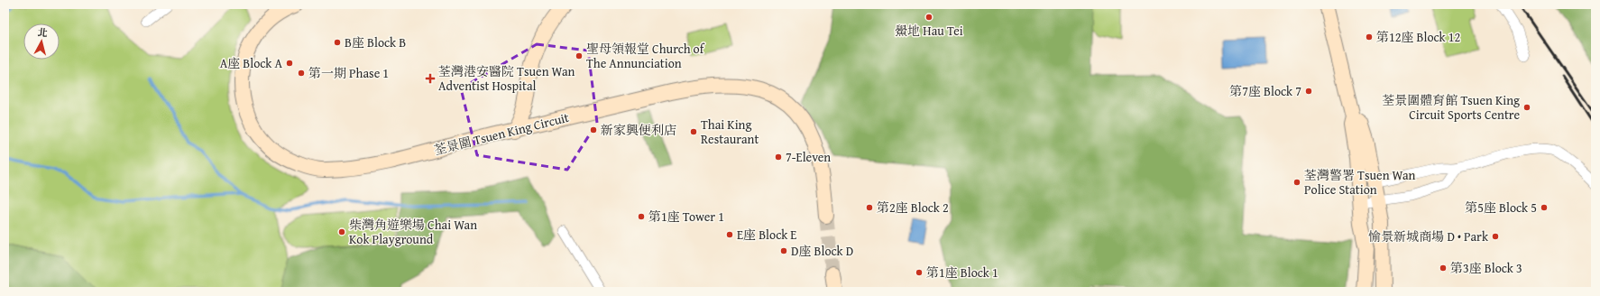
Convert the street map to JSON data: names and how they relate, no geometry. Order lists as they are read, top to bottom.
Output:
{
  "streets": {
    "street": ["荃景圍 Tsuen King Circuit"]
  },
  "places": {
    "other": [
      "鱟地 Hau Tei",
      "第12座 Block 12",
      "B座 Block B",
      "聖母領報堂 Church of The Annunciation",
      "A座 Block A",
      "第一期 Phase 1",
      "第7座 Block 7",
      "荃景圍體育館 Tsuen King Circuit Sports Centre",
      "新家興便利店",
      "Thai King Restaurant",
      "7-Eleven",
      "荃灣警署 Tsuen Wan Police Station",
      "第2座 Block 2",
      "第5座 Block 5",
      "第1座 Tower 1",
      "柴灣角遊樂場 Chai Wan Kok Playground",
      "E座 Block E",
      "愉景新城商場 D • Park",
      "D座 Block D",
      "第3座 Block 3",
      "第1座 Block 1"
    ],
    "health": ["荃灣港安醫院 Tsuen Wan Adventist Hospital"]
  },
  "north": "top"
}
